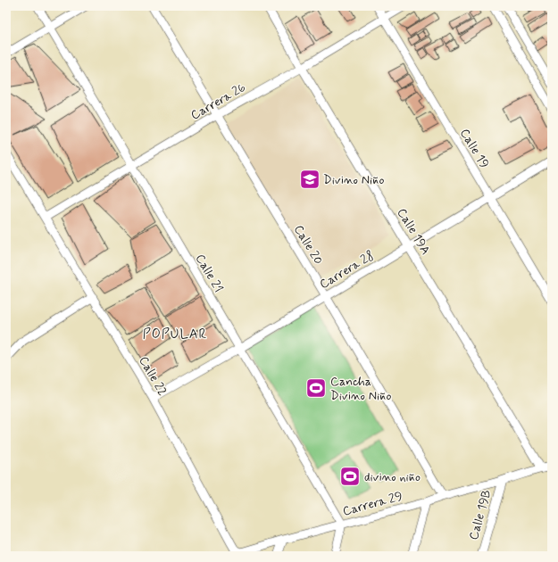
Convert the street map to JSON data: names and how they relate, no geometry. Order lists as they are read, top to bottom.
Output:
{
  "streets": {
    "street": [
      "Carrera 26",
      "Calle 19",
      "Calle 19A",
      "Calle 20",
      "Carrera 28",
      "Calle 21",
      "Calle 22",
      "Carrera 29",
      "Calle 19B"
    ]
  },
  "crossings": [
    ["Carrera 26", "Calle 19"],
    ["Carrera 26", "Calle 19A"],
    ["Carrera 26", "Calle 20"],
    ["Carrera 26", "Calle 21"],
    ["Carrera 26", "Calle 22"],
    ["Calle 19", "Carrera 28"],
    ["Calle 19A", "Carrera 28"],
    ["Calle 19A", "Carrera 29"],
    ["Calle 20", "Carrera 28"],
    ["Calle 20", "Carrera 29"],
    ["Carrera 28", "Calle 21"],
    ["Carrera 28", "Calle 22"],
    ["Calle 21", "Carrera 29"],
    ["Calle 22", "Carrera 29"],
    ["Carrera 29", "Calle 19B"]
  ],
  "districts": ["POPULAR"],
  "places": {
    "school or university": ["Divino Niño"],
    "sports": ["Cancha Divino Niño", "divino niño"]
  }
}
